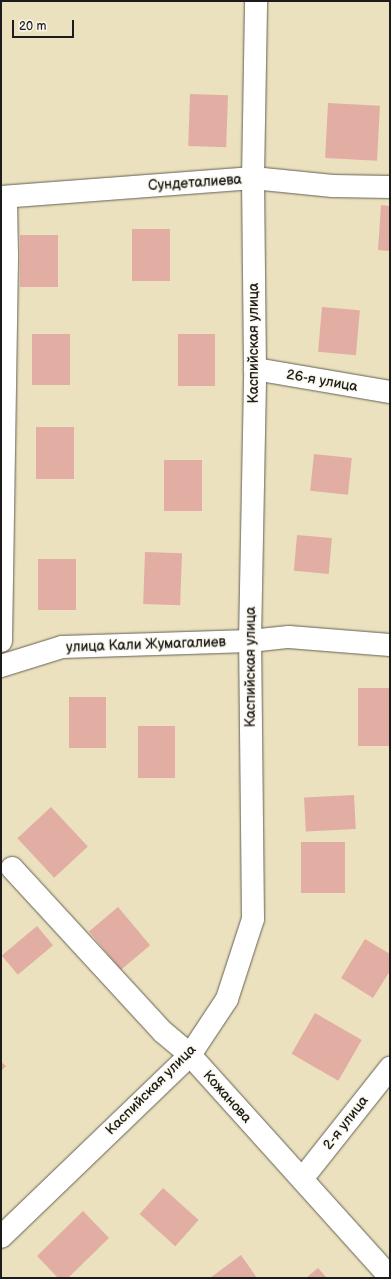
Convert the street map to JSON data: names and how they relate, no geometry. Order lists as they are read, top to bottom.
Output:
{
  "streets": {
    "street": [
      "Сундеталиева",
      "Каспийская улица",
      "26-я улица",
      "улица Кали Жумагалиев",
      "Кожанова",
      "2-я улица"
    ]
  },
  "crossings": [
    ["Сундеталиева", "Каспийская улица"],
    ["Каспийская улица", "26-я улица"],
    ["Каспийская улица", "улица Кали Жумагалиев"],
    ["Каспийская улица", "Кожанова"],
    ["Кожанова", "2-я улица"]
  ],
  "scale_bar": "20 m"
}
